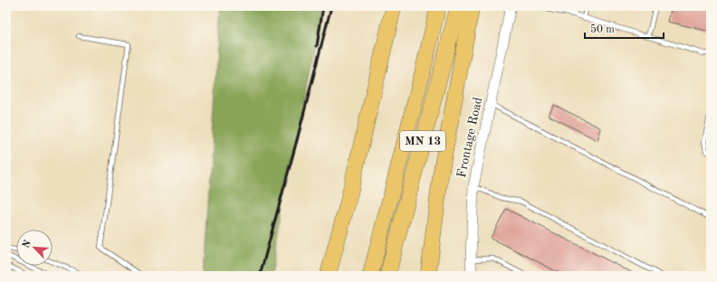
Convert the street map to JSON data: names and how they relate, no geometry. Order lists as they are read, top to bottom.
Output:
{
  "streets": {
    "highway": ["MN 13"],
    "street": ["Frontage Road"]
  },
  "scale_bar": "50 m",
  "north": "top left"
}
